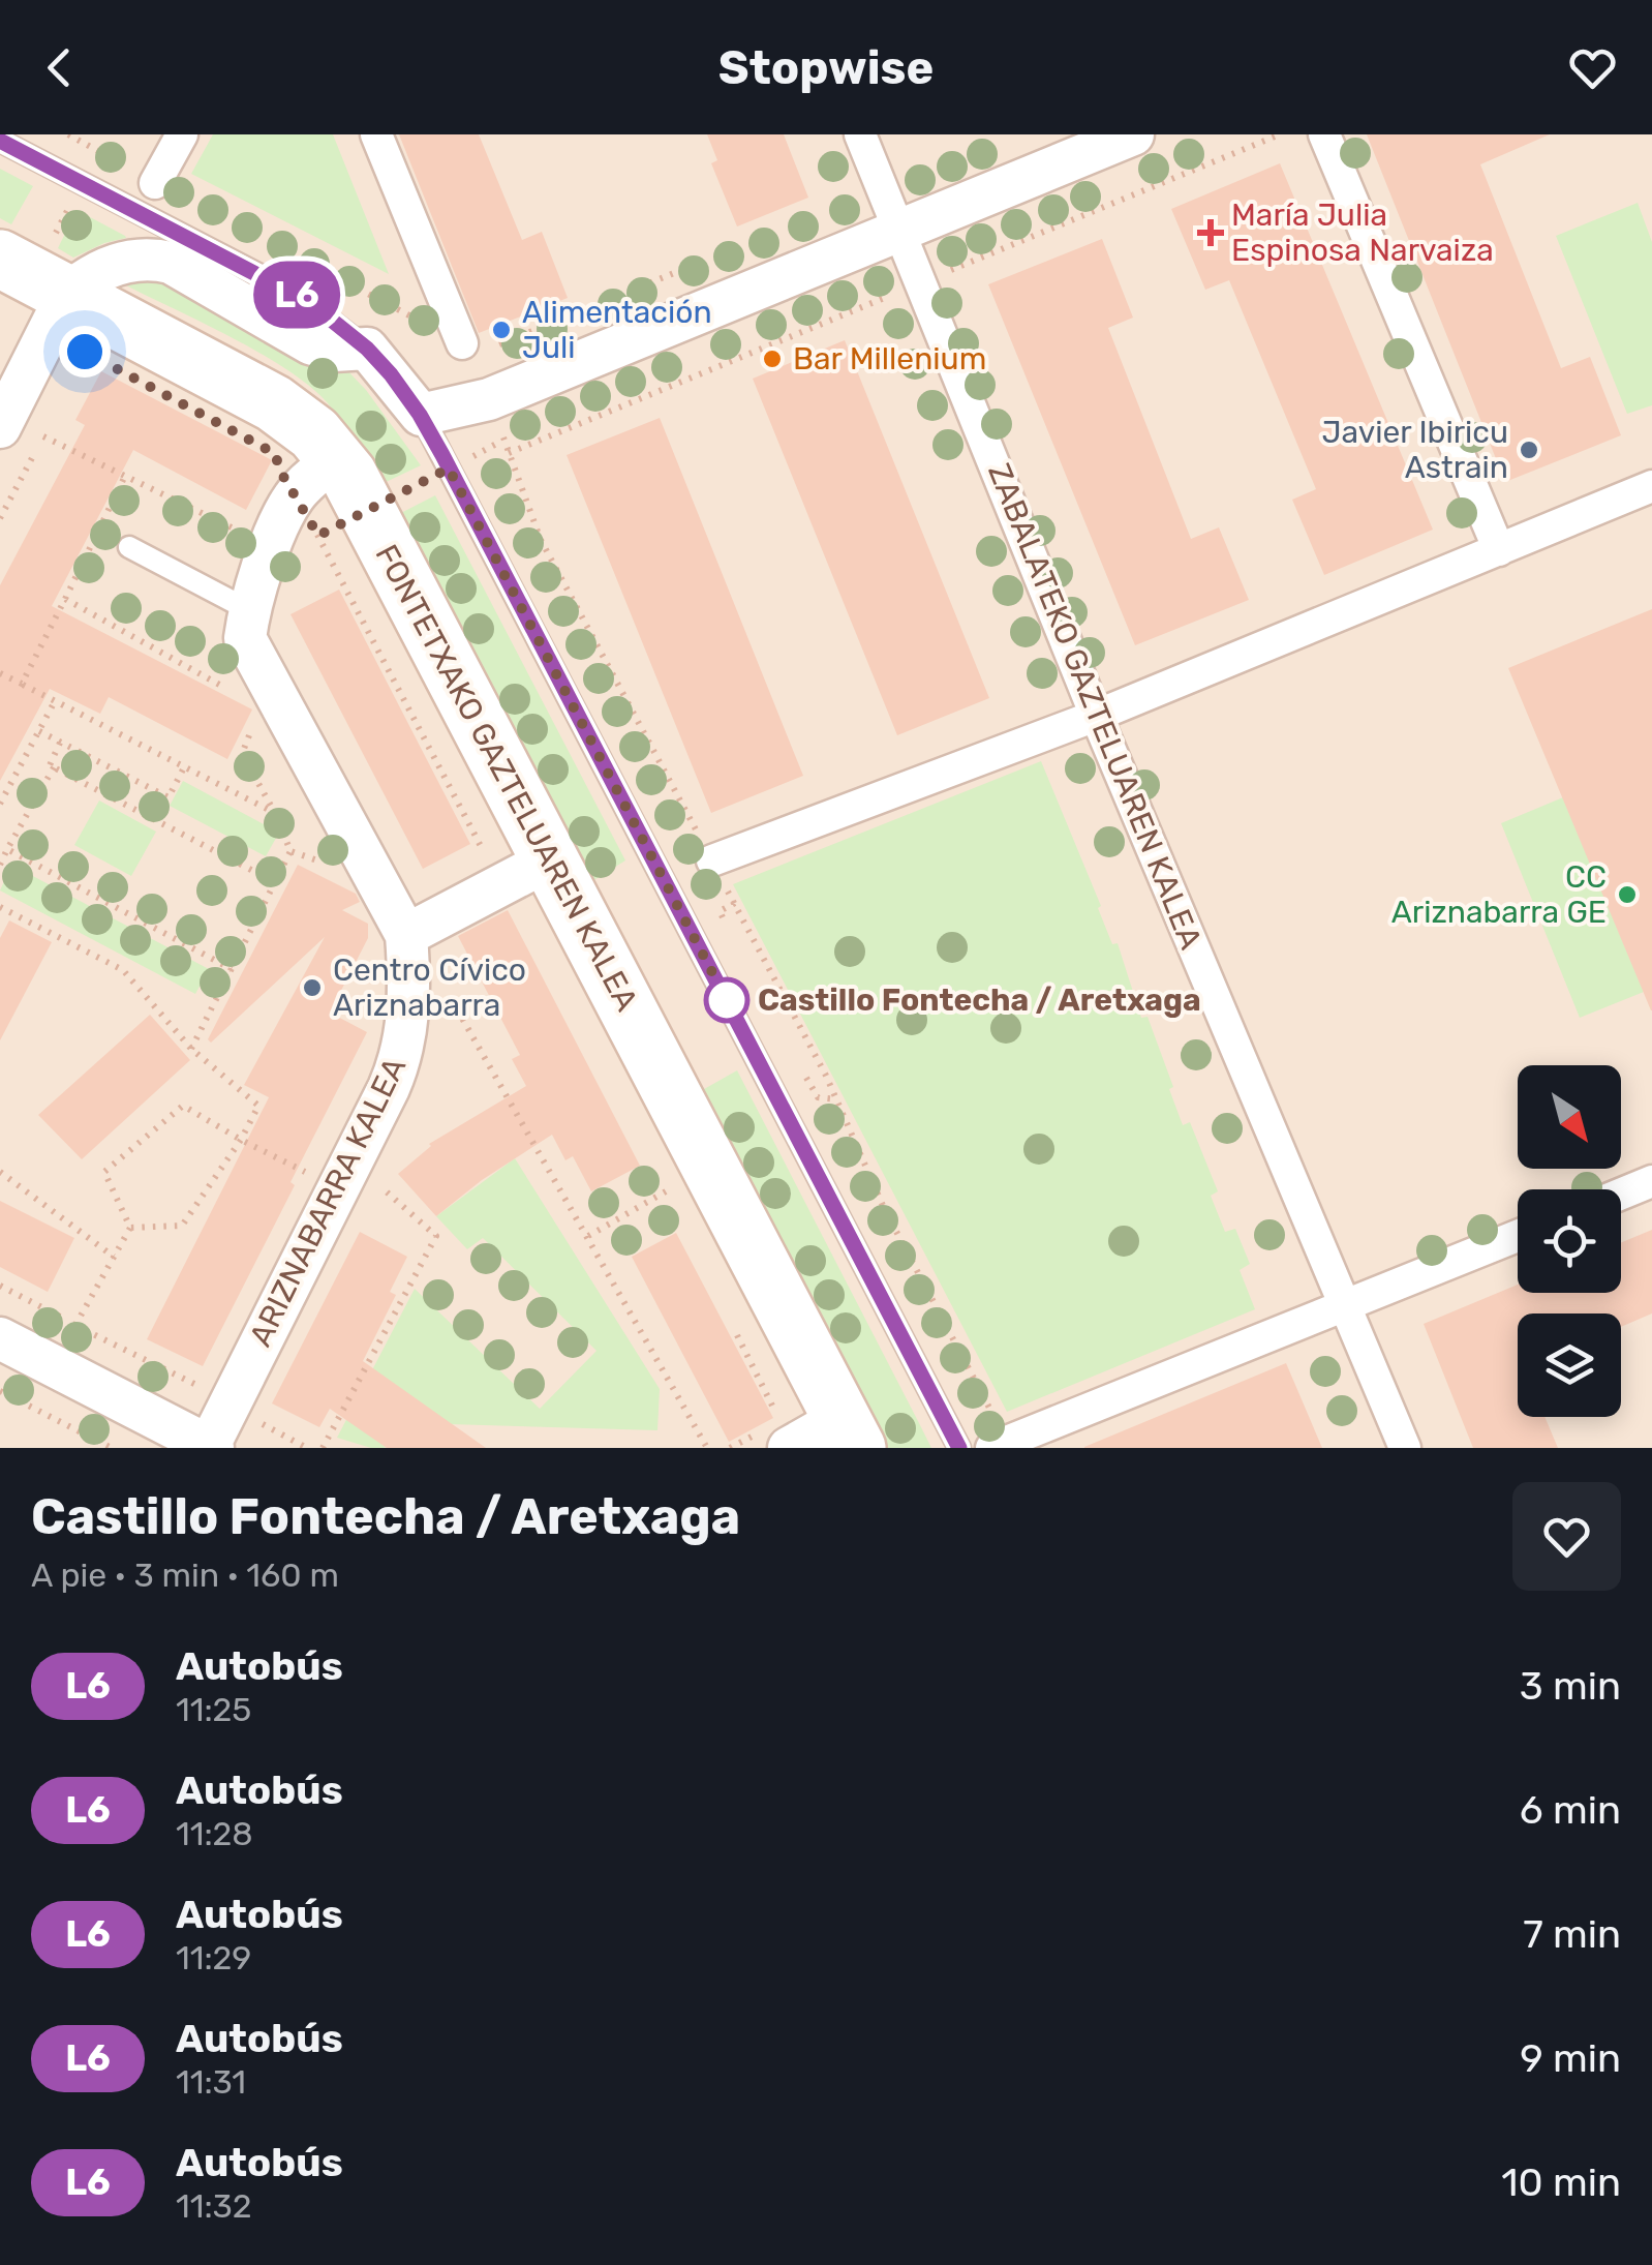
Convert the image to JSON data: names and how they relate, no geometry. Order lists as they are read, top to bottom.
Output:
{
  "streets": {
    "main road": ["FONTETXAKO GAZTELUAREN KALEA"],
    "street": ["ZABALATEKO GAZTELUAREN KALEA", "ARIZNABARRA KALEA"]
  },
  "crossings": [
    ["FONTETXAKO GAZTELUAREN KALEA", "ARIZNABARRA KALEA"]
  ],
  "places": {
    "health": ["María Julia Espinosa Narvaiza"],
    "other": [
      "Alimentación Juli",
      "Bar Millenium",
      "Javier Ibiricu Astrain",
      "CC Ariznabarra GE",
      "Centro Cívico Ariznabarra",
      "Castillo Fontecha / Aretxaga"
    ]
  },
  "lines": ["bus line L6"],
  "north": "bottom right",
  "page": {
    "header": "Stopwise",
    "on_map": "L6",
    "heading": ["Castillo Fontecha / Aretxaga", "A pie · 3 min · 160 m"],
    "list": [
      {
        "mark": "L6",
        "name": "Autobús",
        "note": "11:25",
        "value": "3 min"
      },
      {
        "mark": "L6",
        "name": "Autobús",
        "note": "11:28",
        "value": "6 min"
      },
      {
        "mark": "L6",
        "name": "Autobús",
        "note": "11:29",
        "value": "7 min"
      },
      {
        "mark": "L6",
        "name": "Autobús",
        "note": "11:31",
        "value": "9 min"
      },
      {
        "mark": "L6",
        "name": "Autobús",
        "note": "11:32",
        "value": "10 min"
      }
    ]
  }
}
